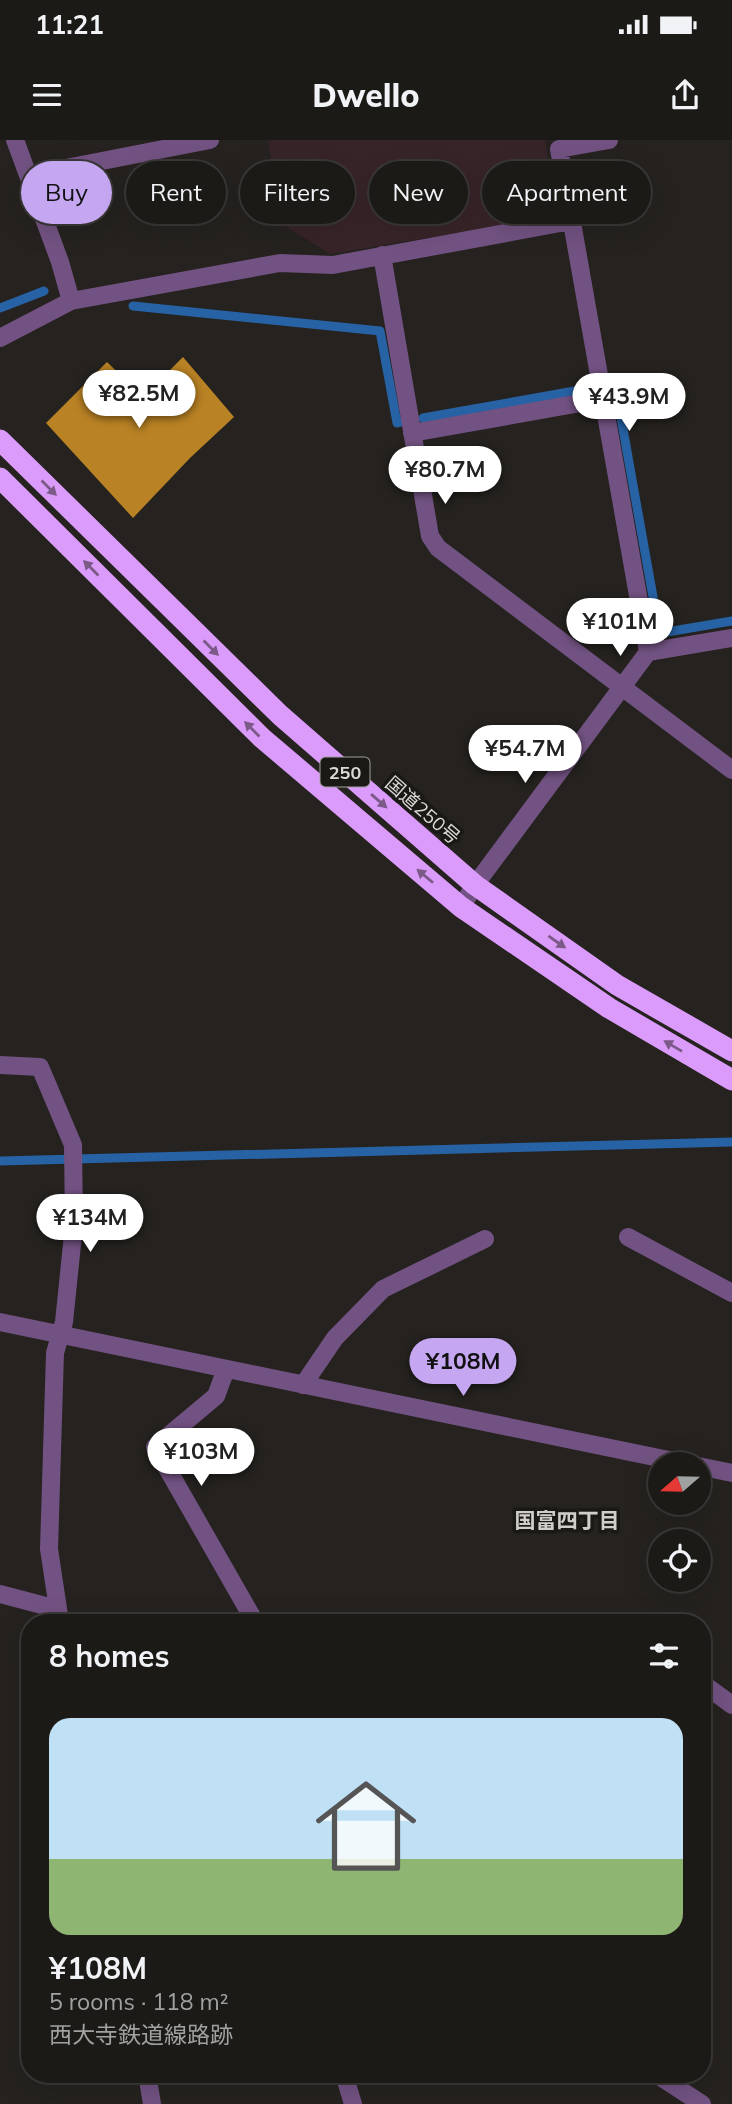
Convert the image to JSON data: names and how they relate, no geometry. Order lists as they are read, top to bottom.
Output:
{
  "streets": {
    "highway": ["250", "国道250号"]
  },
  "districts": ["国富四丁目"],
  "north": "left",
  "page": {
    "status": "11:21",
    "header": "Dwello",
    "chip": [
      "Buy",
      "Rent",
      "Filters",
      "New",
      "Apartment"
    ],
    "price": [
      "¥82.5M",
      "¥43.9M",
      "¥80.7M",
      "¥101M",
      "¥54.7M",
      "¥134M",
      "¥108M",
      "¥103M"
    ],
    "heading": "8 homes",
    "list": [
      {
        "name": "¥108M",
        "note": "5 rooms · 118 m² · 西大寺鉄道線路跡"
      }
    ]
  }
}
